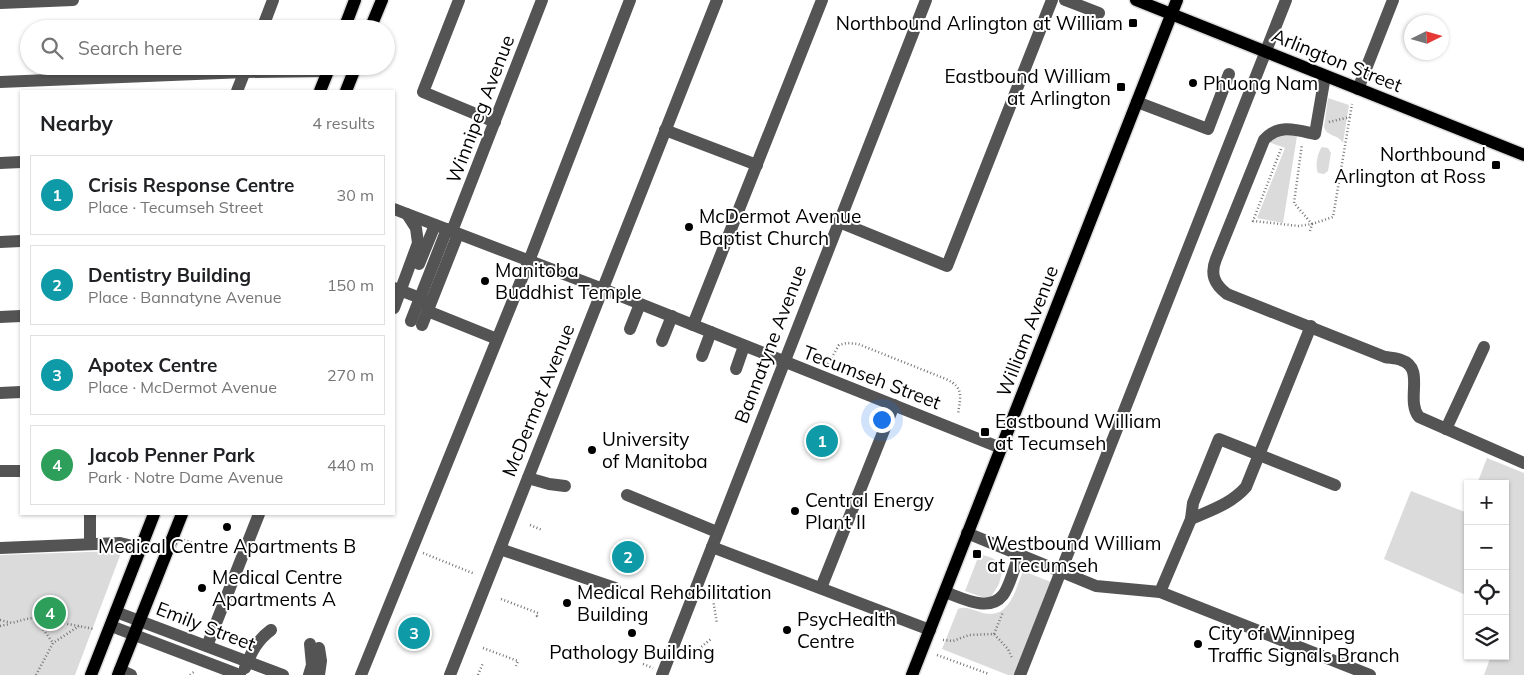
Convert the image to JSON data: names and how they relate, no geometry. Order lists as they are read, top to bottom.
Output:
{
  "streets": {
    "main road": ["Arlington Street", "William Avenue"],
    "street": [
      "Winnipeg Avenue",
      "Bannatyne Avenue",
      "Tecumseh Street",
      "McDermot Avenue",
      "Emily Street"
    ]
  },
  "crossings": [
    ["Arlington Street", "William Avenue"],
    ["Winnipeg Avenue", "Tecumseh Street"],
    ["William Avenue", "Tecumseh Street"],
    ["Bannatyne Avenue", "Tecumseh Street"],
    ["Tecumseh Street", "McDermot Avenue"]
  ],
  "places": {
    "transit": [
      "Northbound Arlington at William",
      "Eastbound William at Arlington",
      "Northbound Arlington at Ross",
      "Eastbound William at Tecumseh",
      "Westbound William at Tecumseh"
    ],
    "other": [
      "Phuong Nam",
      "McDermot Avenue Baptist Church",
      "Manitoba Buddhist Temple",
      "University of Manitoba",
      "Central Energy Plant II",
      "Medical Centre Apartments B",
      "Medical Centre Apartments A",
      "Medical Rehabilitation Building",
      "PsycHealth Centre",
      "Pathology Building",
      "City of Winnipeg Traffic Signals Branch"
    ]
  },
  "north": "right",
  "page": {
    "search": "Search here",
    "heading": ["Nearby", "4 results"],
    "list": [
      {
        "mark": "1",
        "name": "Crisis Response Centre",
        "note": "Place · Tecumseh Street",
        "value": "30 m"
      },
      {
        "mark": "2",
        "name": "Dentistry Building",
        "note": "Place · Bannatyne Avenue",
        "value": "150 m"
      },
      {
        "mark": "3",
        "name": "Apotex Centre",
        "note": "Place · McDermot Avenue",
        "value": "270 m"
      },
      {
        "mark": "4",
        "name": "Jacob Penner Park",
        "note": "Park · Notre Dame Avenue",
        "value": "440 m"
      }
    ],
    "pins": [
      "1",
      "2",
      "4",
      "3"
    ],
    "map_buttons": ["+", "−"]
  }
}
